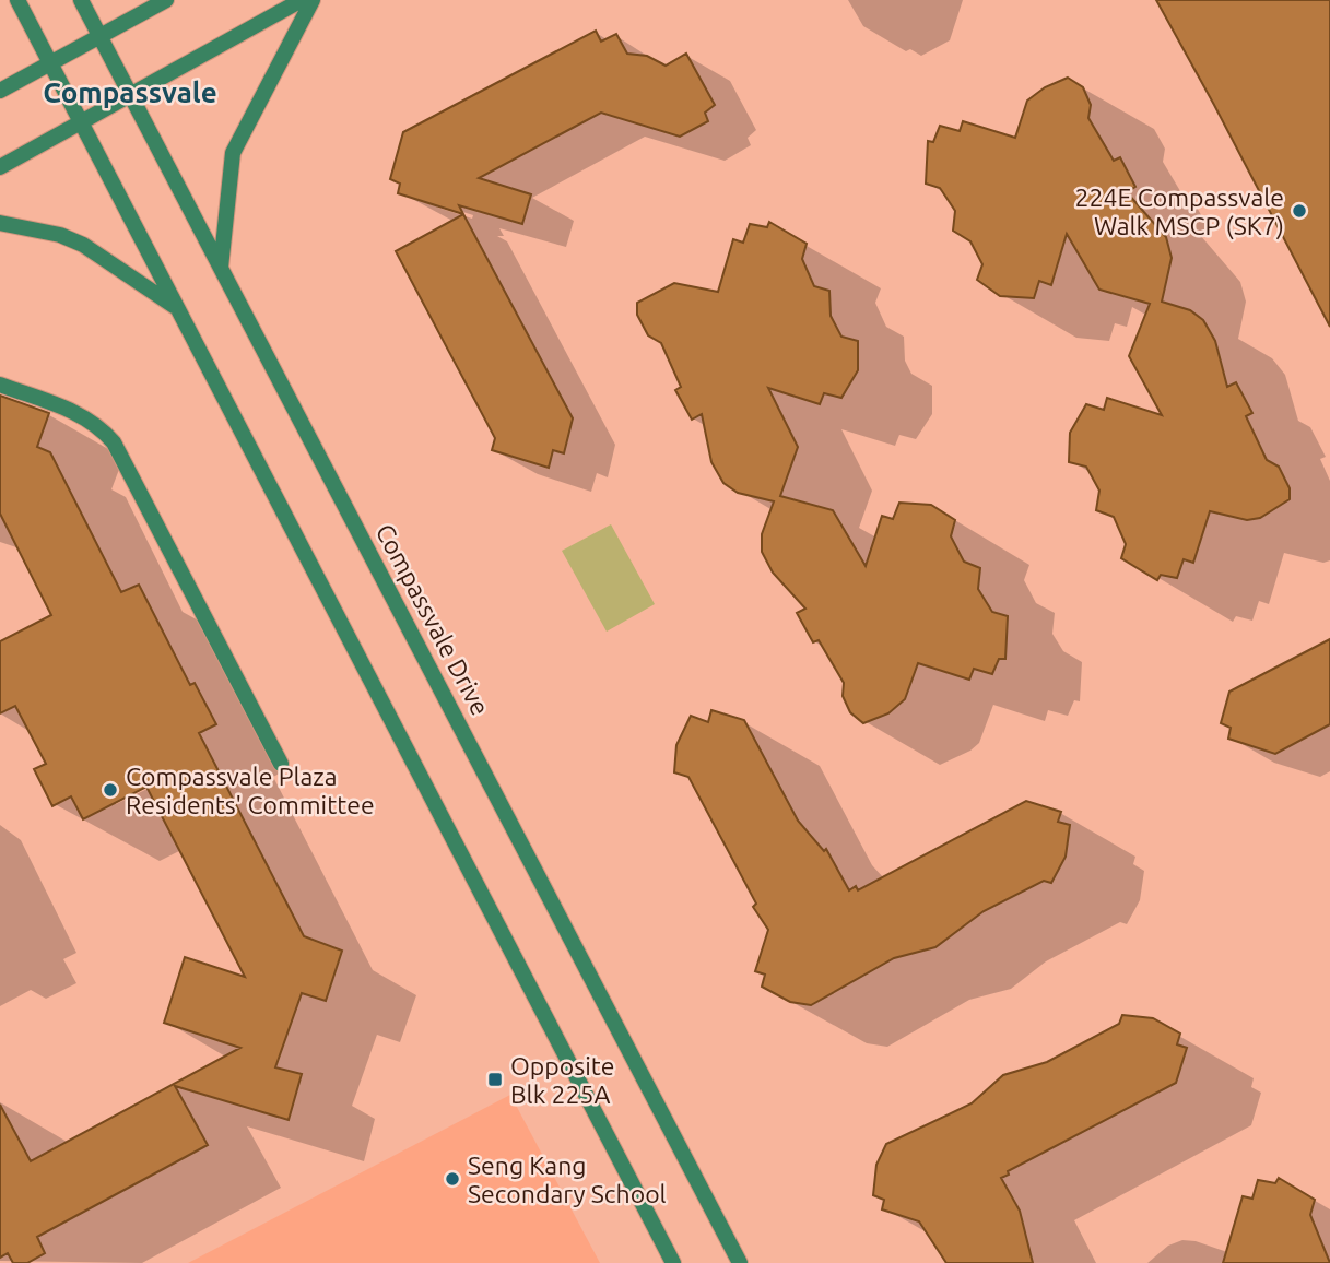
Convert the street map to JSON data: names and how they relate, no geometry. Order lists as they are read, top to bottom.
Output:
{
  "streets": {
    "street": ["Compassvale Drive"]
  },
  "districts": ["Compassvale"],
  "places": {
    "other": ["224E Compassvale Walk MSCP (SK7)", "Compassvale Plaza Residents' Committee", "Seng Kang Secondary School"],
    "transit": ["Opposite Blk 225A"]
  }
}
